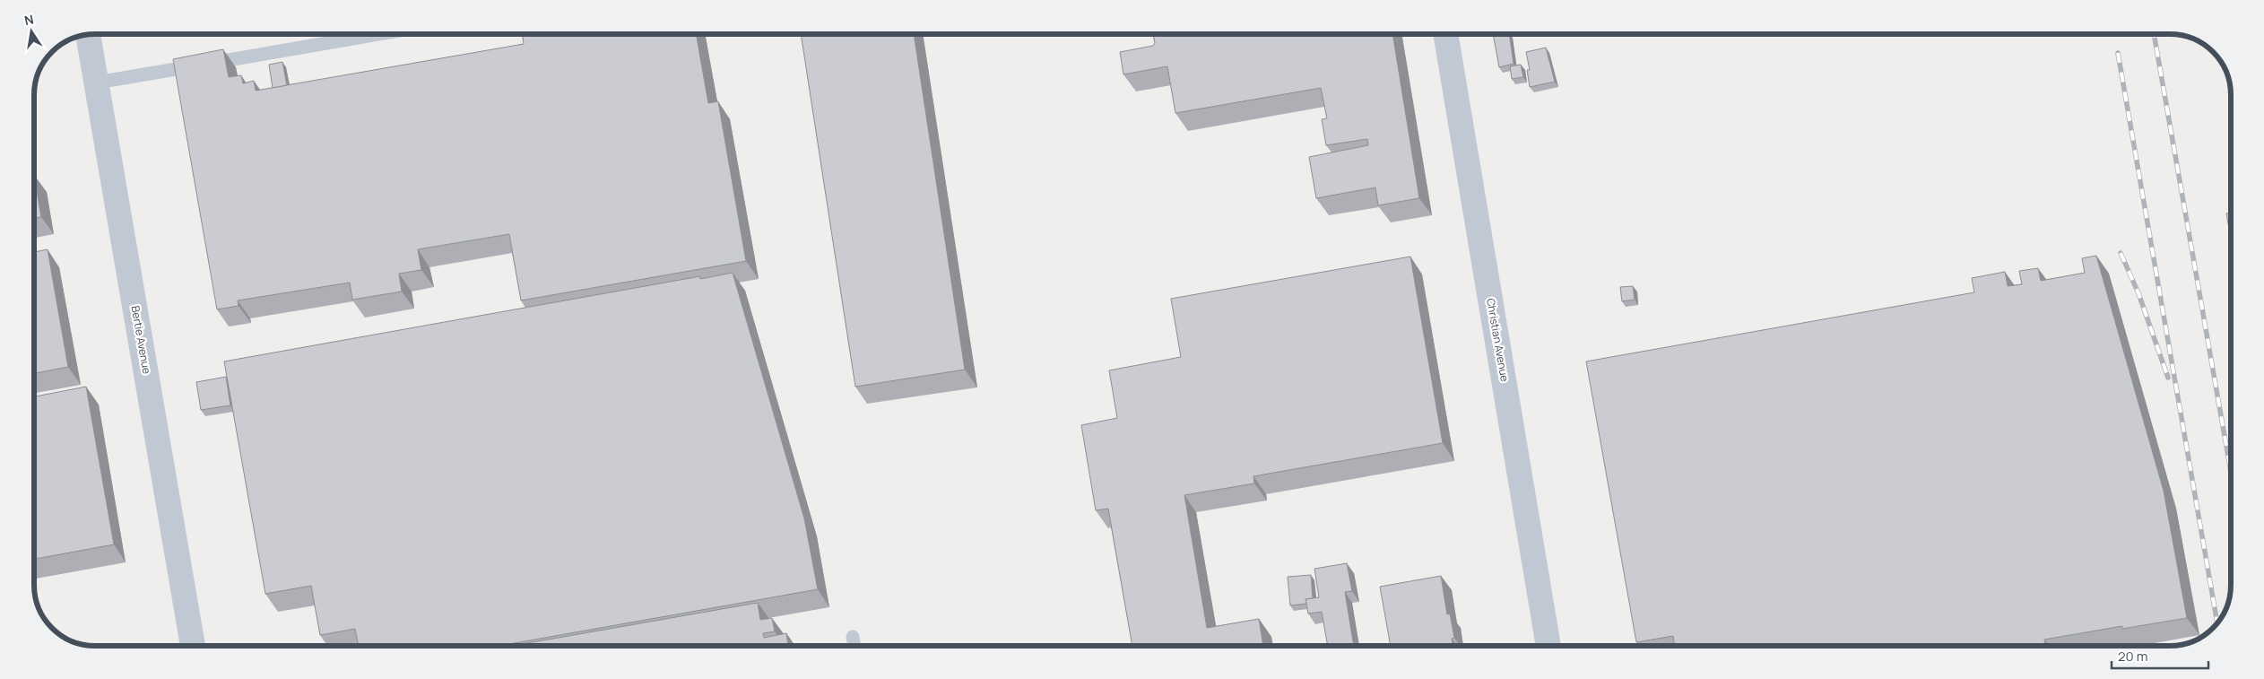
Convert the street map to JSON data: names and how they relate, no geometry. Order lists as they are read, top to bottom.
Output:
{
  "streets": {
    "street": ["Bertie Avenue", "Christian Avenue"]
  },
  "scale_bar": "20 m",
  "north": "top"
}
